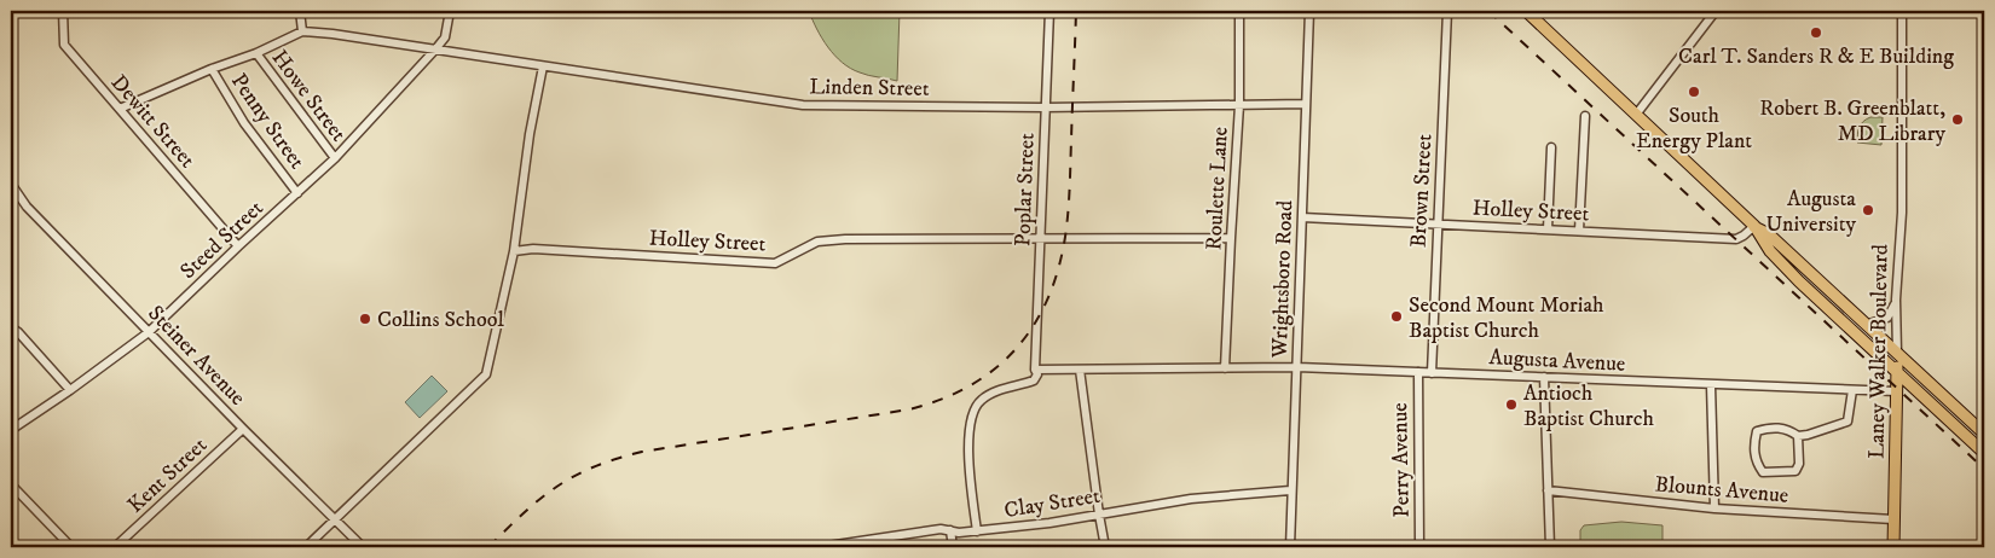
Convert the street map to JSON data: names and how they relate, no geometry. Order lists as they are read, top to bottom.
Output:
{
  "streets": {
    "main road": ["Laney Walker Boulevard"],
    "street": [
      "Linden Street",
      "Howe Street",
      "Dewitt Street",
      "Penny Street",
      "Roulette Lane",
      "Poplar Street",
      "Brown Street",
      "Holley Street",
      "Steed Street",
      "Wrightsboro Road",
      "Steiner Avenue",
      "Augusta Avenue",
      "Perry Avenue",
      "Kent Street",
      "Blounts Avenue",
      "Clay Street"
    ]
  },
  "crossings": [
    ["Linden Street", "Roulette Lane"],
    ["Linden Street", "Poplar Street"],
    ["Linden Street", "Steed Street"],
    ["Linden Street", "Wrightsboro Road"],
    ["Howe Street", "Steed Street"],
    ["Dewitt Street", "Steed Street"],
    ["Penny Street", "Steed Street"],
    ["Roulette Lane", "Holley Street"],
    ["Roulette Lane", "Augusta Avenue"],
    ["Poplar Street", "Holley Street"],
    ["Poplar Street", "Augusta Avenue"],
    ["Brown Street", "Holley Street"],
    ["Brown Street", "Augusta Avenue"],
    ["Holley Street", "Wrightsboro Road"],
    ["Steed Street", "Steiner Avenue"],
    ["Wrightsboro Road", "Augusta Avenue"],
    ["Wrightsboro Road", "Clay Street"],
    ["Laney Walker Boulevard", "Augusta Avenue"],
    ["Laney Walker Boulevard", "Blounts Avenue"],
    ["Steiner Avenue", "Kent Street"],
    ["Augusta Avenue", "Perry Avenue"]
  ],
  "places": [
    "Carl T. Sanders R & E Building",
    "South Energy Plant",
    "Robert B. Greenblatt, MD Library",
    "Augusta University",
    "Second Mount Moriah Baptist Church",
    "Collins School",
    "Antioch Baptist Church"
  ]
}
